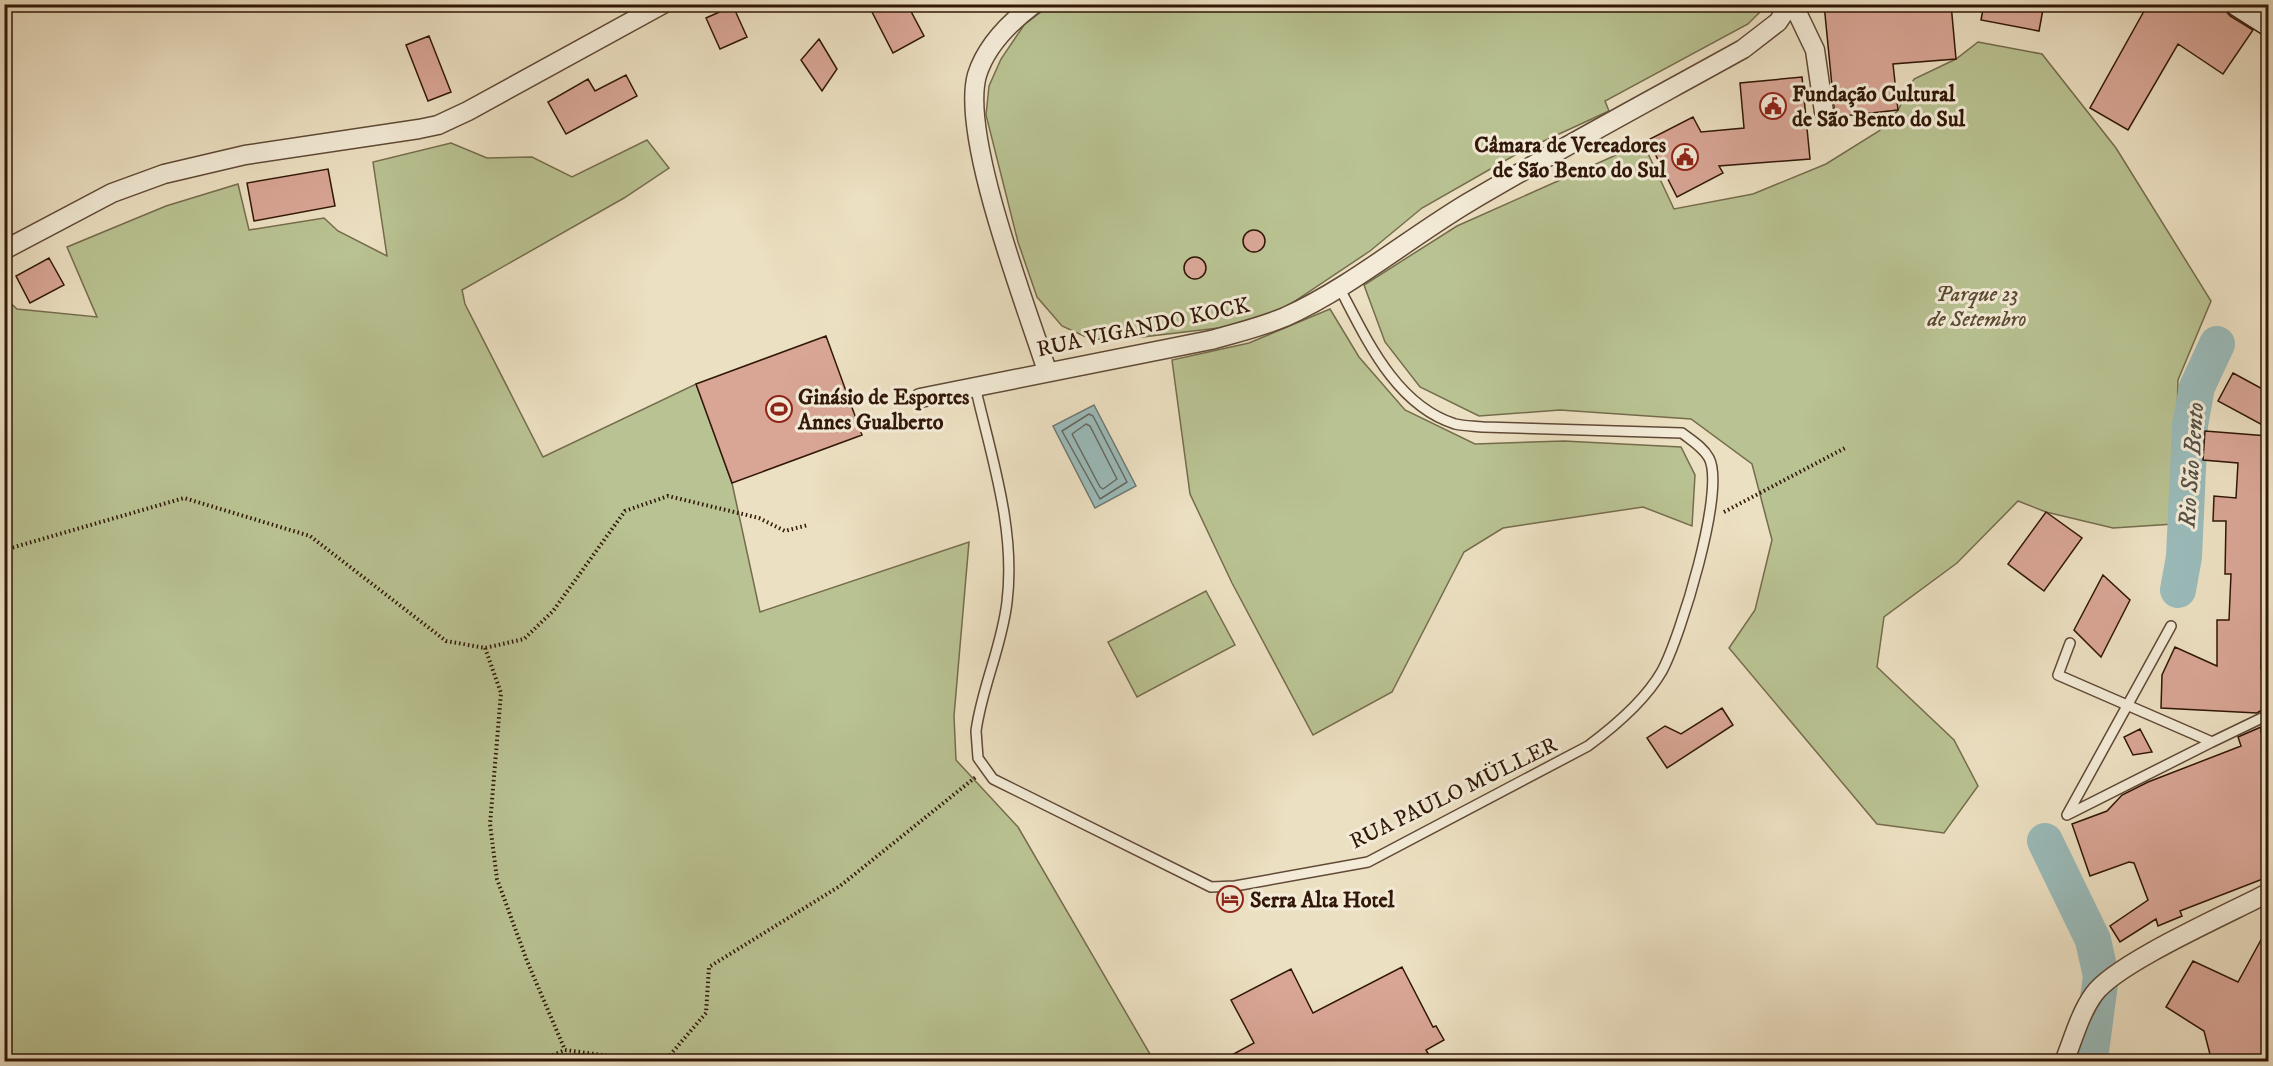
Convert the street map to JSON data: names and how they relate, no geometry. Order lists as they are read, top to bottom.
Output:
{
  "streets": {
    "street": ["RUA VIGANDO KOCK"],
    "lane": ["RUA PAULO MÜLLER"]
  },
  "crossings": [
    ["RUA VIGANDO KOCK", "RUA PAULO MÜLLER"]
  ],
  "water": ["Rio São Bento"],
  "parks": ["Parque 23 de Setembro"],
  "places": {
    "public building": ["Fundação Cultural de São Bento do Sul", "Câmara de Vereadores de São Bento do Sul"],
    "sports": ["Ginásio de Esportes Annes Gualberto"],
    "hotel": ["Serra Alta Hotel"]
  }
}
